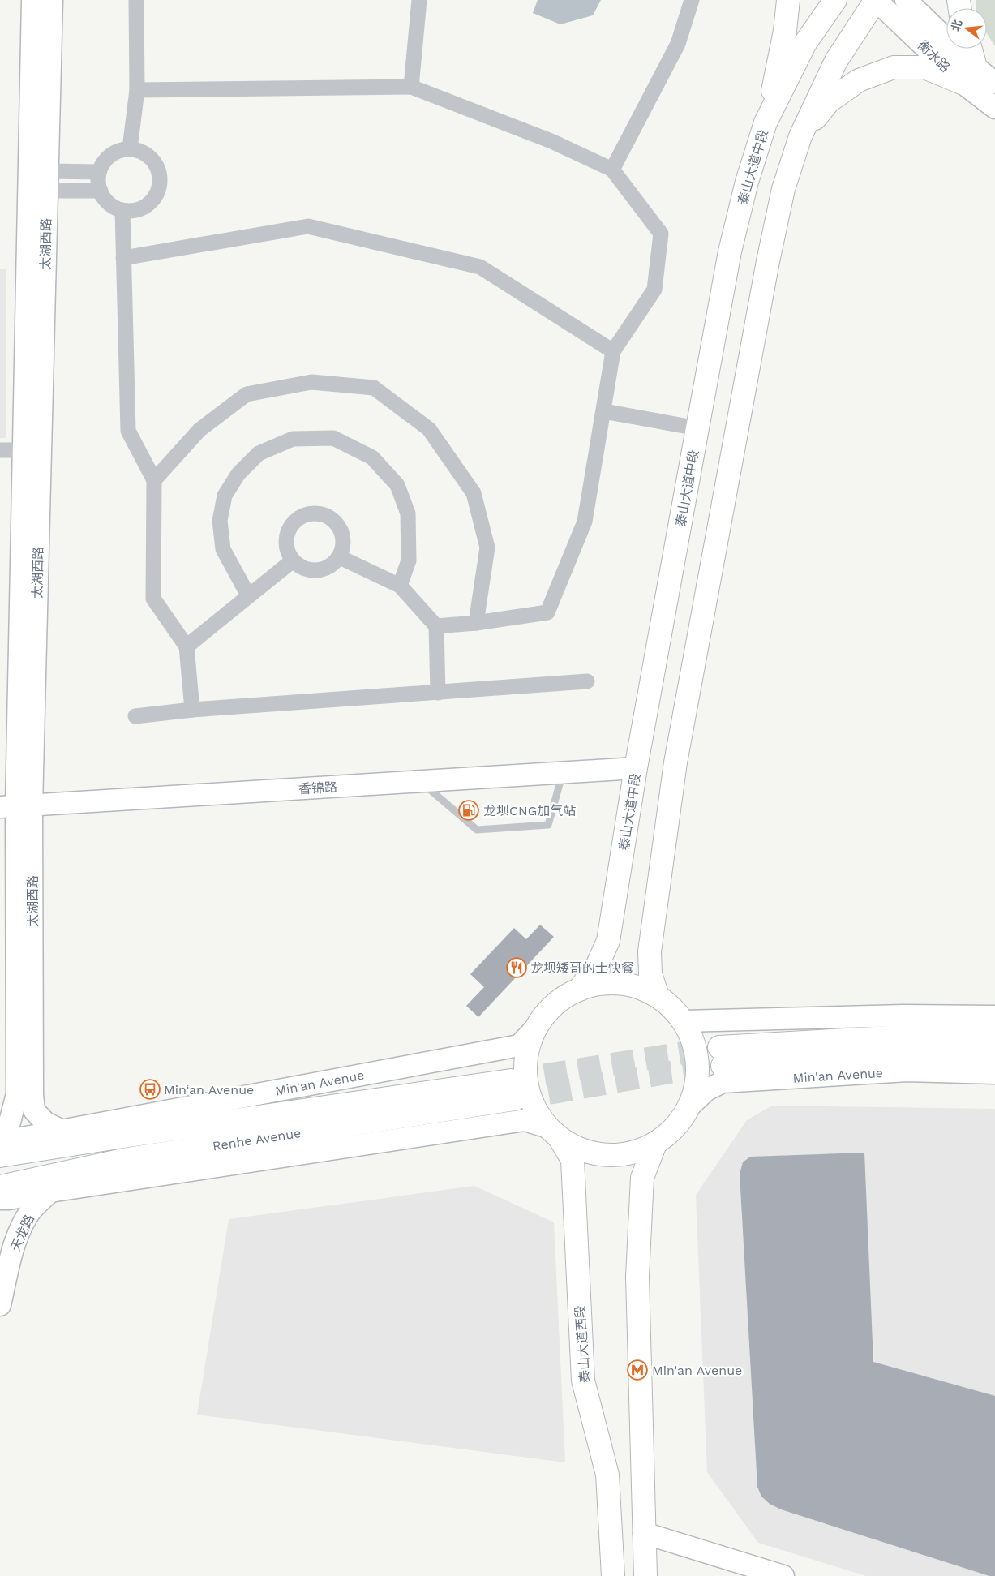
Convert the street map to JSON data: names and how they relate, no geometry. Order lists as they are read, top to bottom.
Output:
{
  "streets": {
    "main road": [
      "衡水路",
      "泰山大道中段",
      "太湖西路",
      "香锦路",
      "Min'an Avenue",
      "Renhe Avenue",
      "天龙路",
      "泰山大道西段"
    ]
  },
  "crossings": [
    ["泰山大道中段", "香锦路"],
    ["泰山大道中段", "泰山大道西段"],
    ["太湖西路", "香锦路"],
    ["太湖西路", "Min'an Avenue"],
    ["Min'an Avenue", "泰山大道西段"]
  ],
  "places": {
    "fuel station": ["龙坝CNG加气站"],
    "restaurant": ["龙坝矮哥的士快餐"],
    "bus stop": ["Min‘an Avenue"],
    "metro station": ["Min'an Avenue"]
  },
  "north": "left"
}
